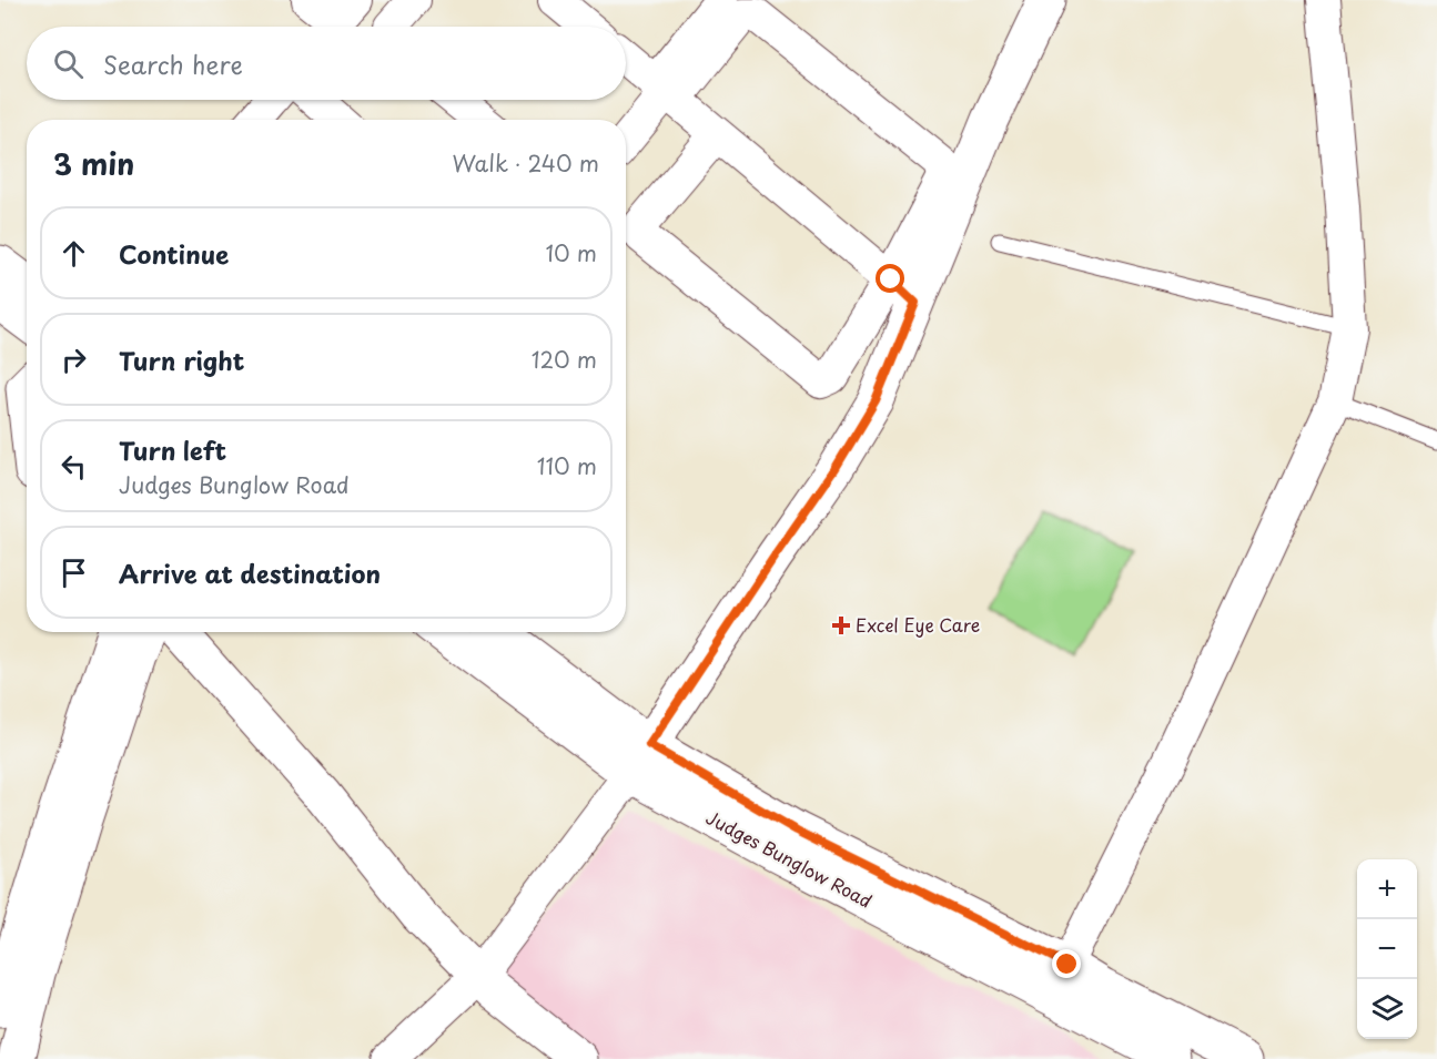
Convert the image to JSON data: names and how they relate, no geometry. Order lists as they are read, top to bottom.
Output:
{
  "streets": {
    "street": ["Judges Bunglow Road"]
  },
  "places": {
    "health": ["Excel Eye Care"]
  },
  "page": {
    "search": "Search here",
    "heading": ["3 min", "Walk · 240 m"],
    "list": [
      ["Continue", "10 m"],
      ["Turn right", "120 m"],
      ["Turn left", "Judges Bunglow Road", "110 m"],
      "Arrive at destination"
    ],
    "map_buttons": ["+", "−"]
  }
}
